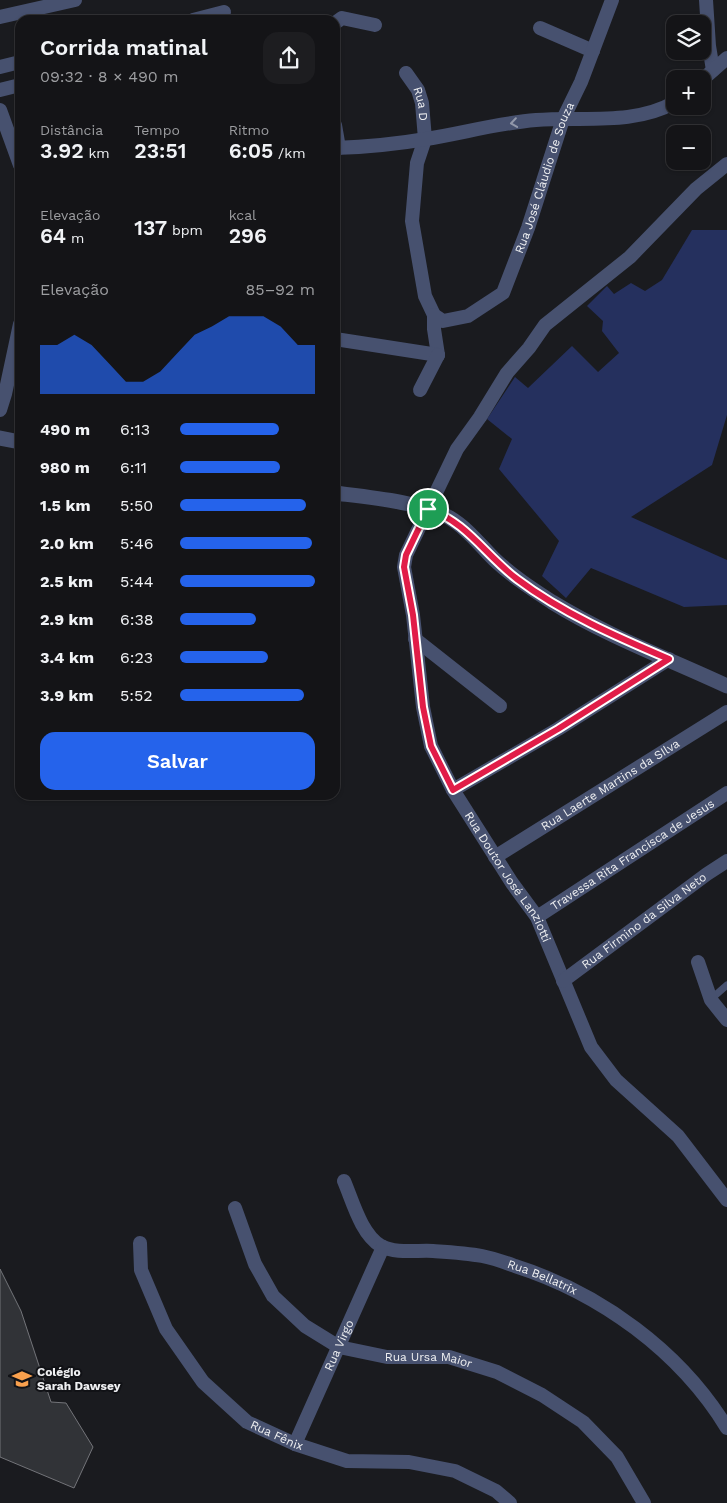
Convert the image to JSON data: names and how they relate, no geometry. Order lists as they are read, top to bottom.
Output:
{
  "streets": {
    "street": [
      "Rua D",
      "Rua José Cláudio de Souza",
      "Rua Laerte Martins da SIlva",
      "Travessa Rita Francisca de Jesus",
      "Rua Doutor José Lanziotti",
      "Rua Firmino da Silva Neto",
      "Rua Bellatrix",
      "Rua Virgo",
      "Rua Ursa Maior",
      "Rua Fênix"
    ]
  },
  "crossings": [
    ["Rua Laerte Martins da SIlva", "Rua Doutor José Lanziotti"],
    ["Travessa Rita Francisca de Jesus", "Rua Doutor José Lanziotti"],
    ["Rua Doutor José Lanziotti", "Rua Firmino da Silva Neto"],
    ["Rua Bellatrix", "Rua Virgo"],
    ["Rua Virgo", "Rua Ursa Maior"],
    ["Rua Virgo", "Rua Fênix"]
  ],
  "places": {
    "school or university": ["Colégio Sarah Dawsey"]
  },
  "page": {
    "map_buttons": ["+", "−"],
    "heading": ["Corrida matinal", "09:32 · 8 × 490 m"],
    "stats": [
      ["Distância", "3.92 km"],
      ["Tempo", "23:51"],
      ["Ritmo", "6:05 /km"],
      ["Elevação", "64 m"],
      ["137 bpm"],
      ["kcal", "296"]
    ],
    "chart": ["Elevação", "85–92 m"],
    "list": [
      {
        "name": "490 m",
        "note": "6:13"
      },
      {
        "name": "980 m",
        "note": "6:11"
      },
      {
        "name": "1.5 km",
        "note": "5:50"
      },
      {
        "name": "2.0 km",
        "note": "5:46"
      },
      {
        "name": "2.5 km",
        "note": "5:44"
      },
      {
        "name": "2.9 km",
        "note": "6:38"
      },
      {
        "name": "3.4 km",
        "note": "6:23"
      },
      {
        "name": "3.9 km",
        "note": "5:52"
      }
    ],
    "buttons": "Salvar"
  }
}
